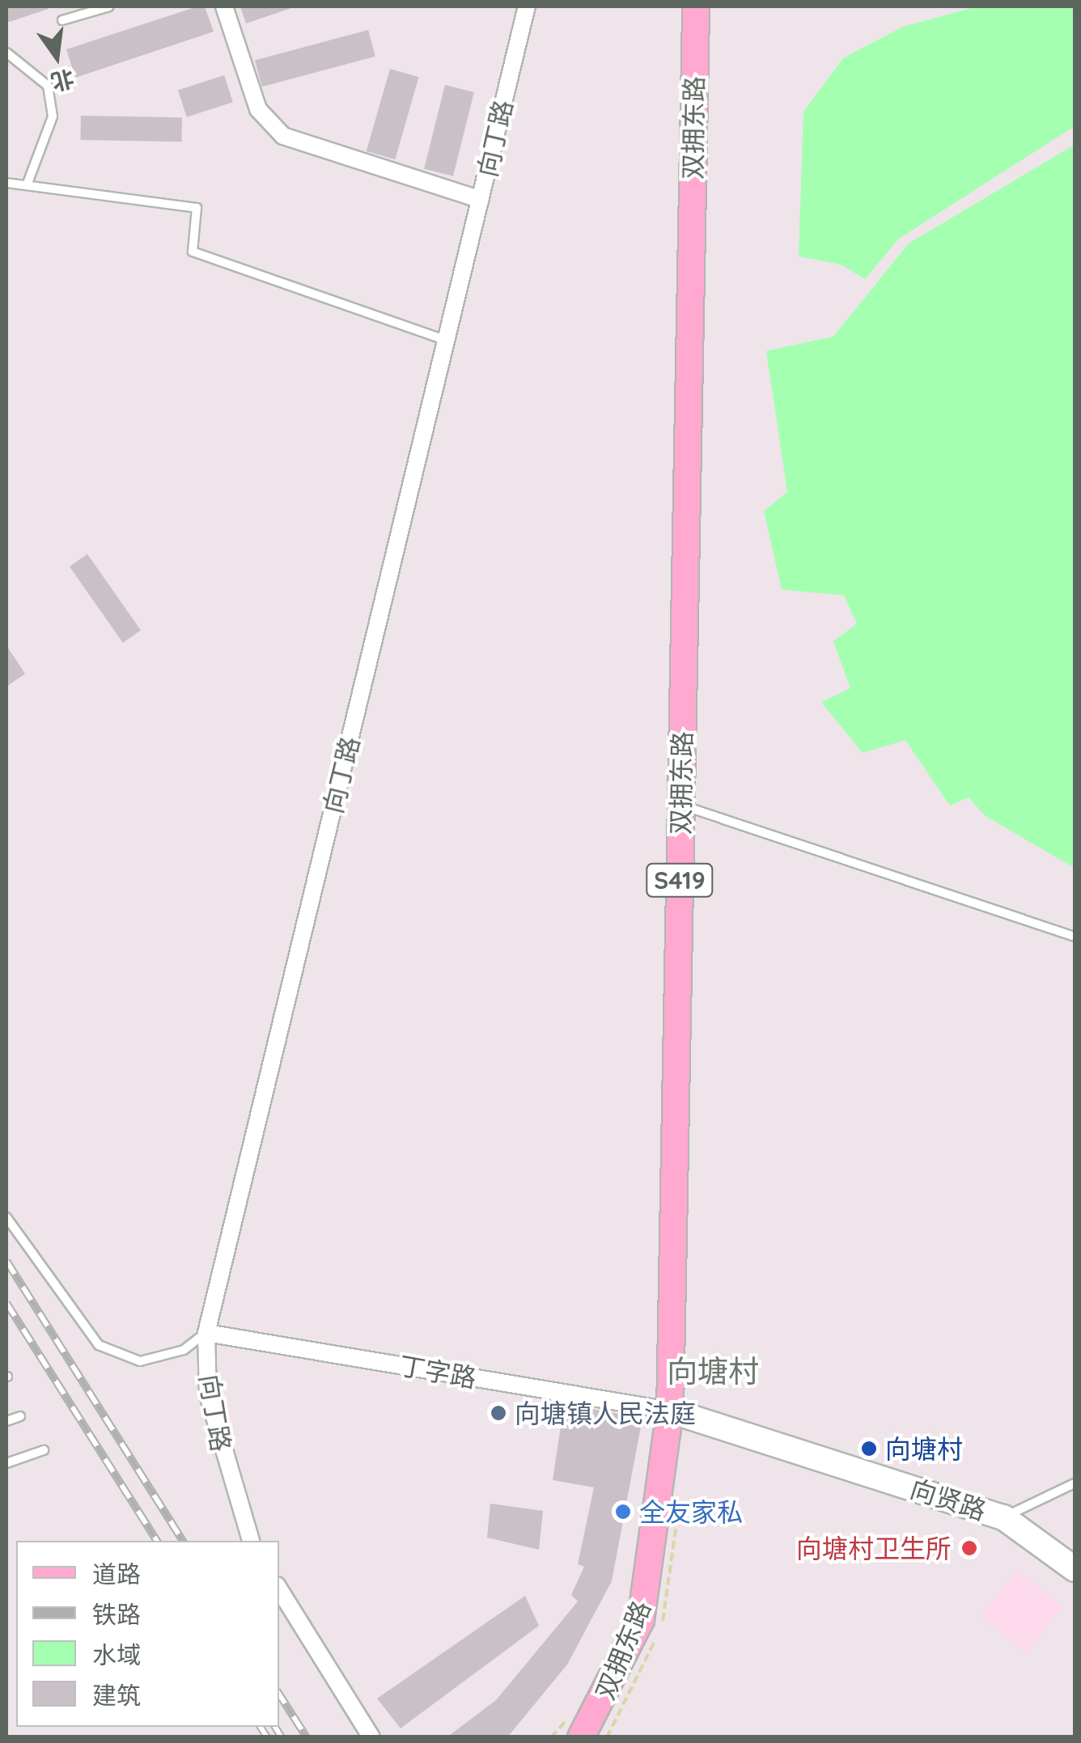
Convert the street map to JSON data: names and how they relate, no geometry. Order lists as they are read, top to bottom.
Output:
{
  "streets": {
    "main road": ["双拥东路", "S419"],
    "street": ["向丁路", "丁字路", "向贤路"]
  },
  "crossings": [
    ["双拥东路", "丁字路"],
    ["双拥东路", "向贤路"],
    ["向丁路", "丁字路"],
    ["丁字路", "向贤路"]
  ],
  "districts": ["向塘村"],
  "places": [
    "向塘镇人民法庭",
    "向塘村",
    "全友家私",
    "向塘村卫生所"
  ],
  "legend": [
    "道路",
    "铁路",
    "水域",
    "建筑"
  ],
  "north": "bottom"
}
